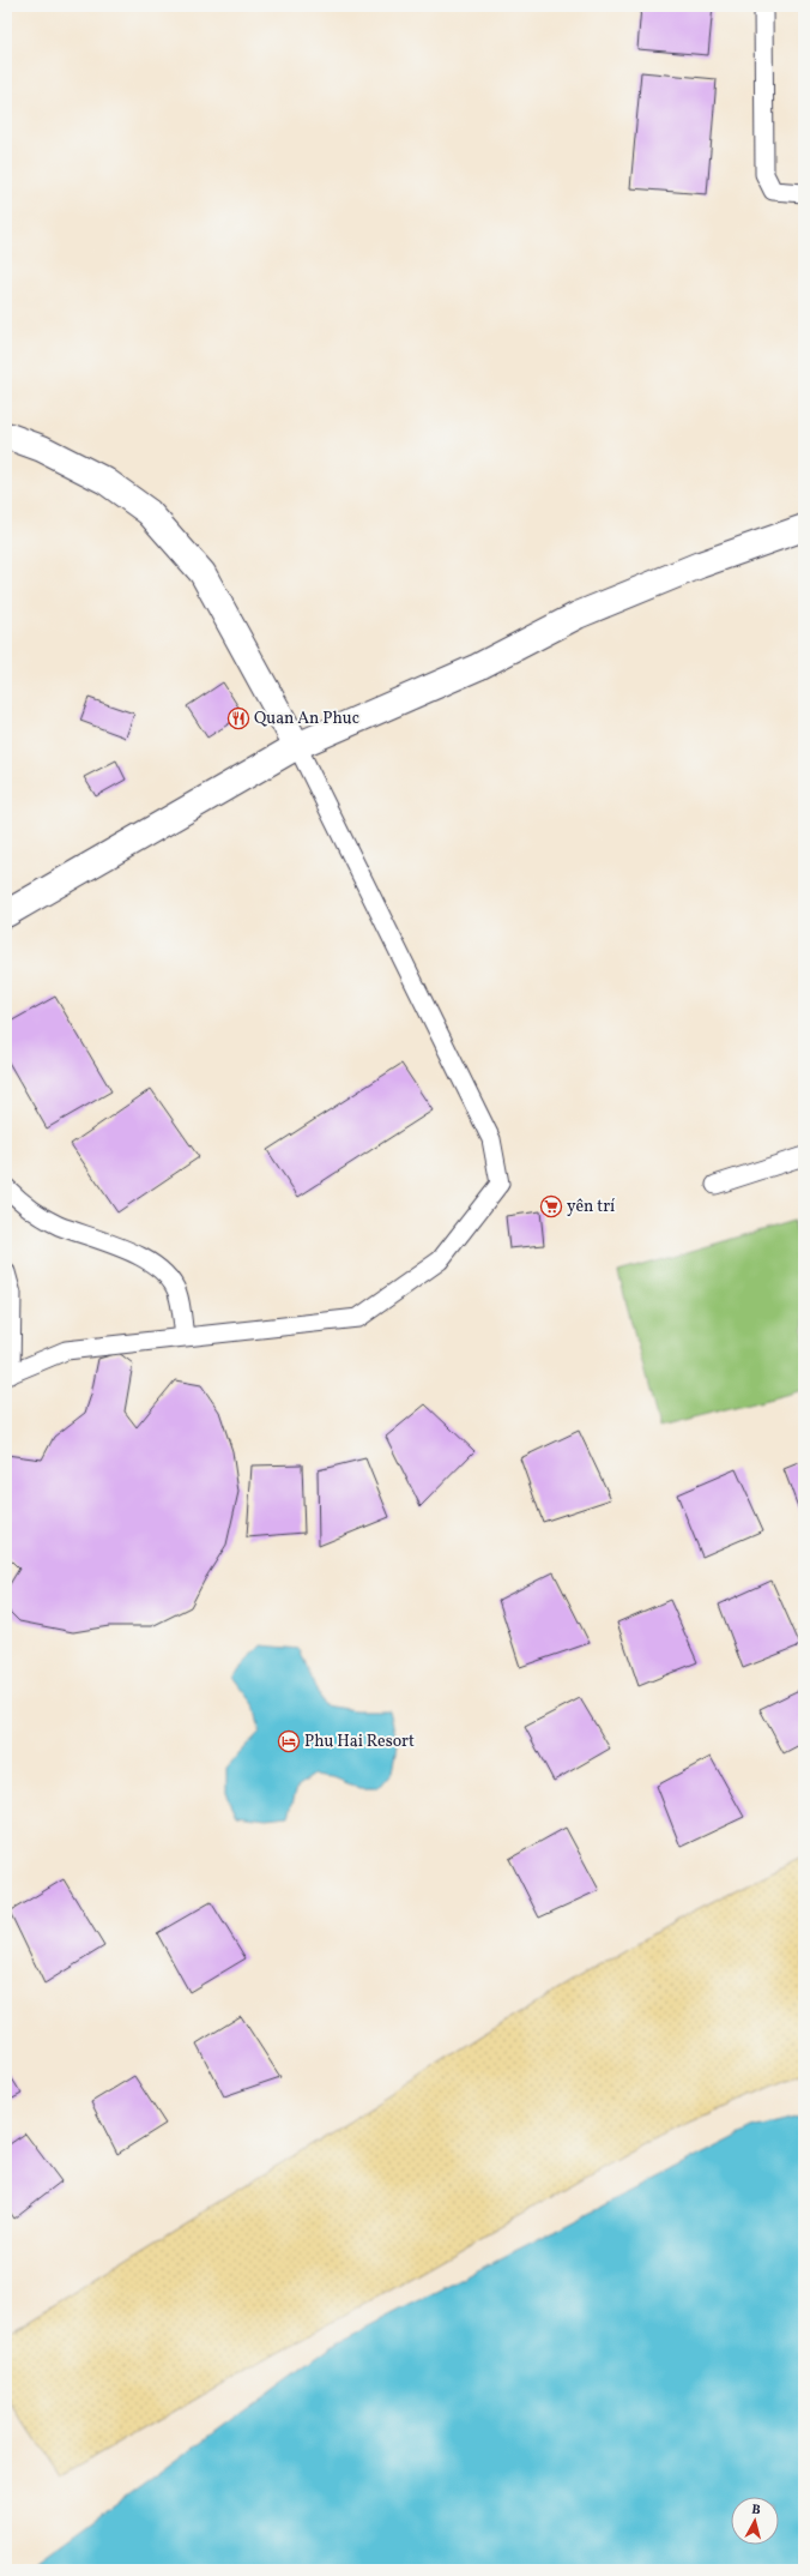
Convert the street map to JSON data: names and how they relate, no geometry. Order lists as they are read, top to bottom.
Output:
{
  "places": {
    "restaurant": ["Quan An Phuc"],
    "supermarket": ["yên trí"],
    "hotel": ["Phu Hai Resort"]
  },
  "north": "top"
}
